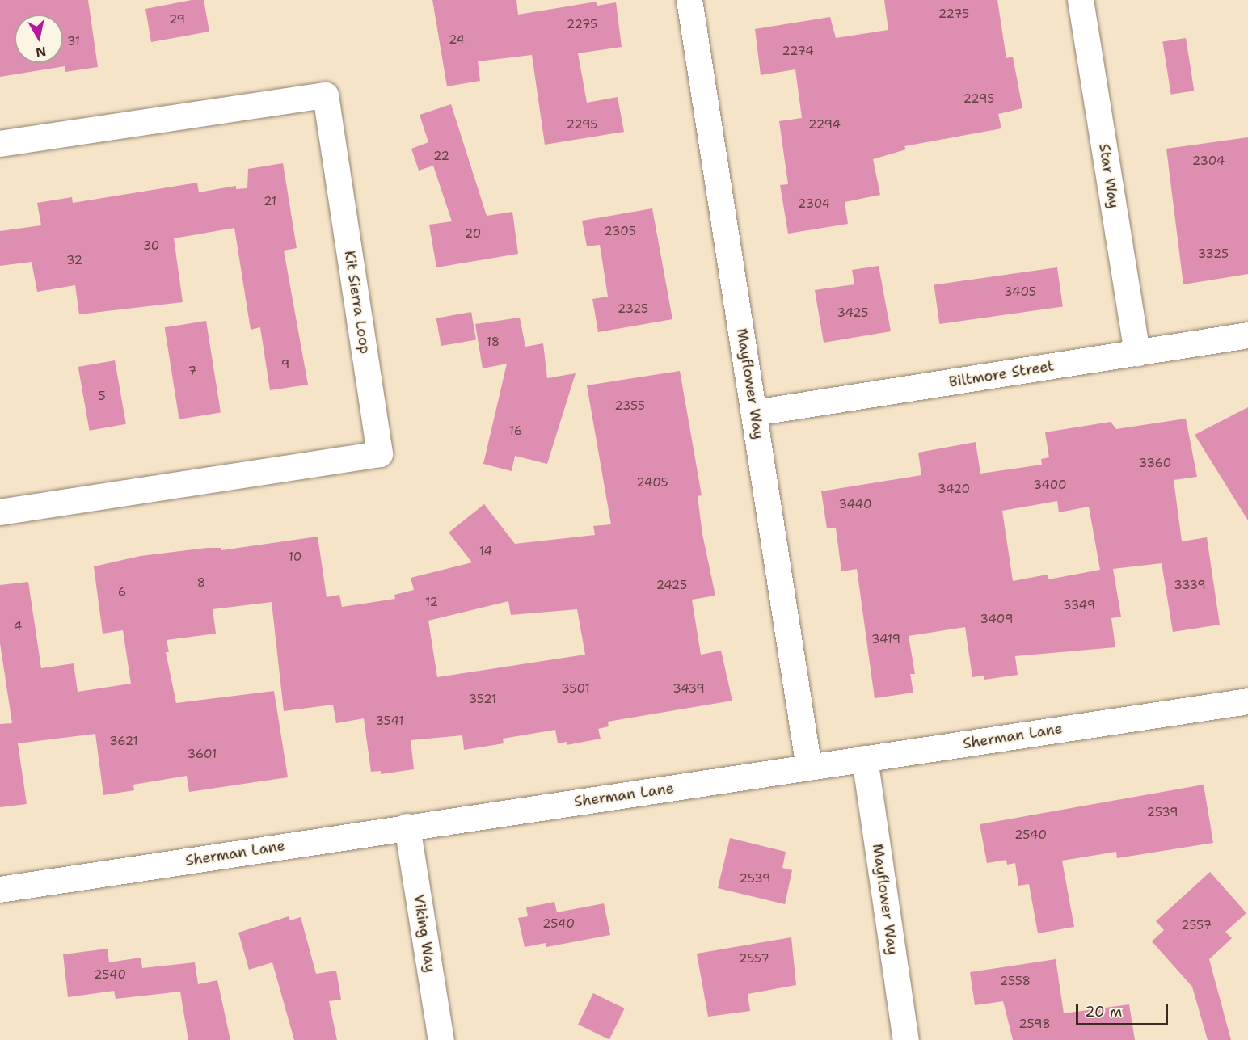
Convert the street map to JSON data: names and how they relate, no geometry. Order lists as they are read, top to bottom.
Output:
{
  "streets": {
    "street": [
      "Star Way",
      "Kit Sierra Loop",
      "Biltmore Street",
      "Mayflower Way",
      "Sherman Lane",
      "Viking Way"
    ]
  },
  "crossings": [
    ["Star Way", "Biltmore Street"],
    ["Biltmore Street", "Mayflower Way"],
    ["Mayflower Way", "Sherman Lane"],
    ["Sherman Lane", "Viking Way"]
  ],
  "house_numbers": [
    "2275",
    "29",
    "2275",
    "24",
    "31",
    "2274",
    "2295",
    "2295",
    "2294",
    "22",
    "2304",
    "21",
    "2304",
    "2305",
    "20",
    "30",
    "3325",
    "32",
    "3405",
    "2325",
    "3425",
    "18",
    "9",
    "7",
    "5",
    "2355",
    "16",
    "3360",
    "2405",
    "3400",
    "3420",
    "3440",
    "14",
    "10",
    "8",
    "2425",
    "3339",
    "6",
    "12",
    "3349",
    "3409",
    "4",
    "3419",
    "3501",
    "3439",
    "3521",
    "3541",
    "3621",
    "3601",
    "2539",
    "2540",
    "2539",
    "2540",
    "2557",
    "2557",
    "2540",
    "2558",
    "2598"
  ],
  "scale_bar": "20 m",
  "north": "bottom"
}
